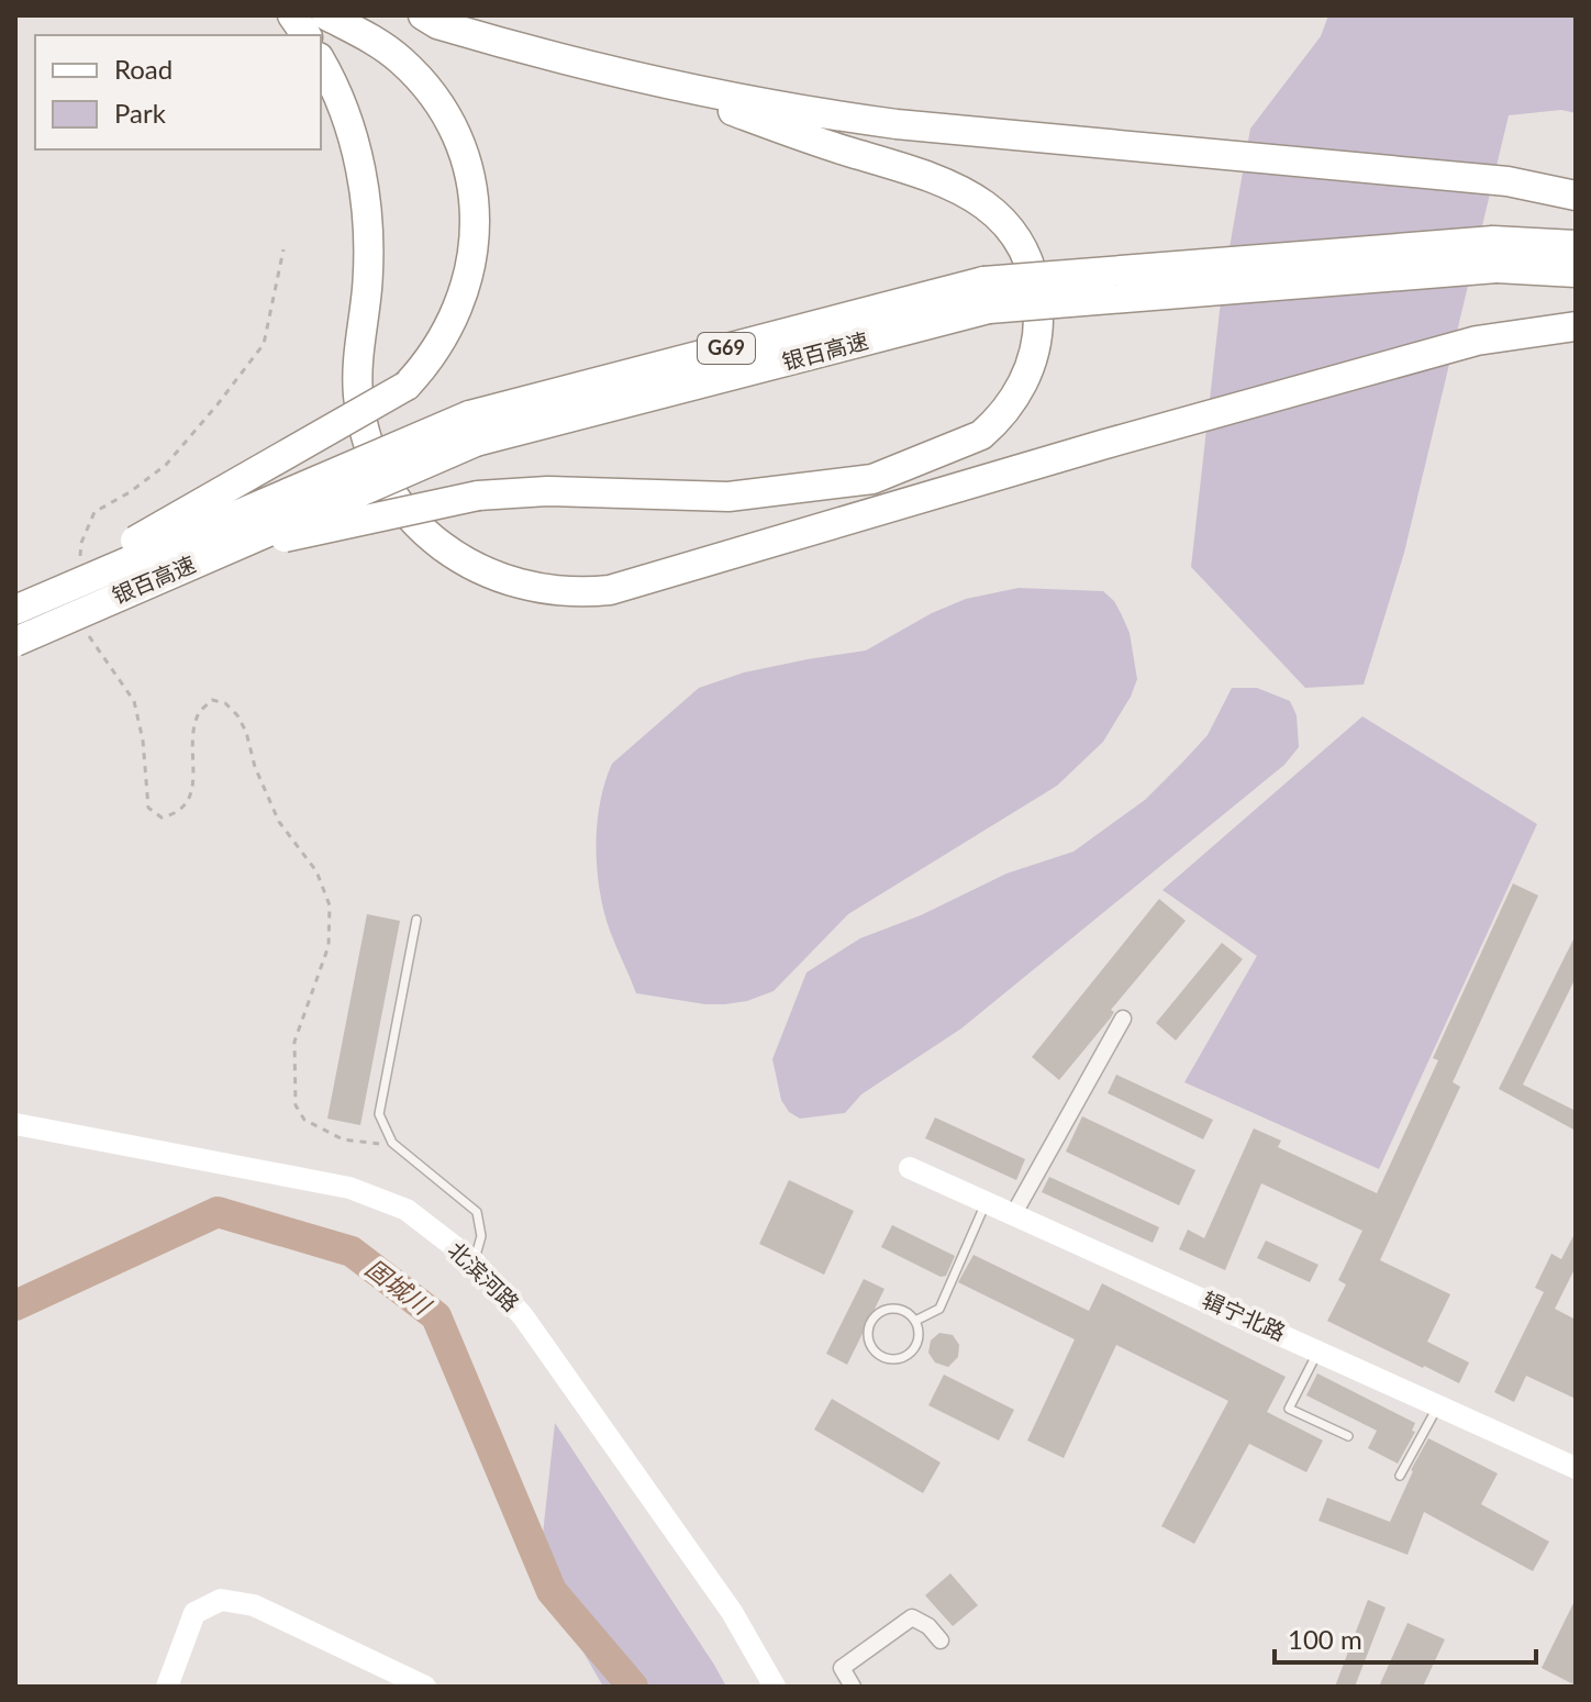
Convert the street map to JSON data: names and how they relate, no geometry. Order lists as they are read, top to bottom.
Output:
{
  "streets": {
    "highway": ["G69", "银百高速"],
    "street": ["北滨河路", "辑宁北路"]
  },
  "water": ["固城川"],
  "legend": ["Road", "Park"],
  "scale_bar": "100 m"
}
